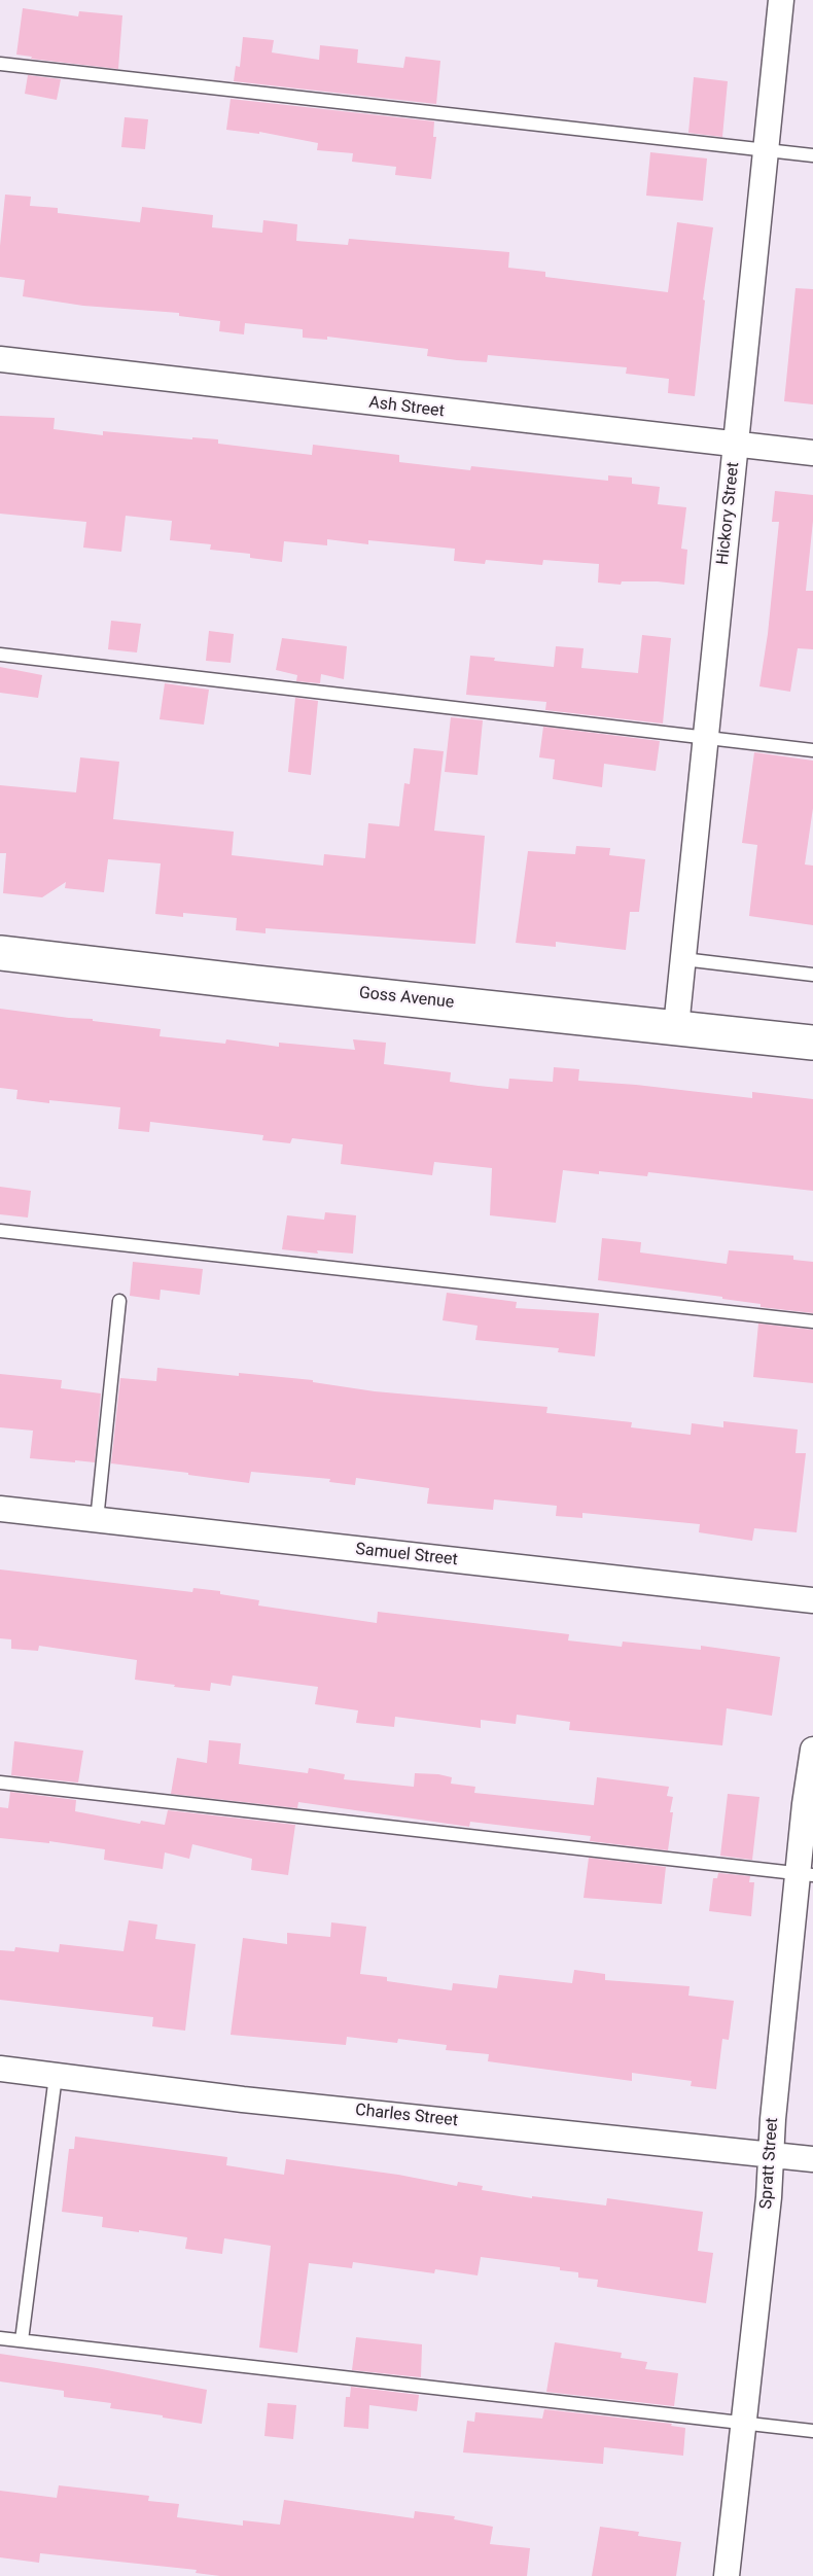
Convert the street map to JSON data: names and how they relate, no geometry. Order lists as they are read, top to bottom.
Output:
{
  "streets": {
    "main road": ["Goss Avenue"],
    "street": [
      "Ash Street",
      "Hickory Street",
      "Samuel Street",
      "Charles Street",
      "Spratt Street"
    ]
  },
  "crossings": [
    ["Ash Street", "Hickory Street"],
    ["Hickory Street", "Goss Avenue"],
    ["Charles Street", "Spratt Street"]
  ]
}
